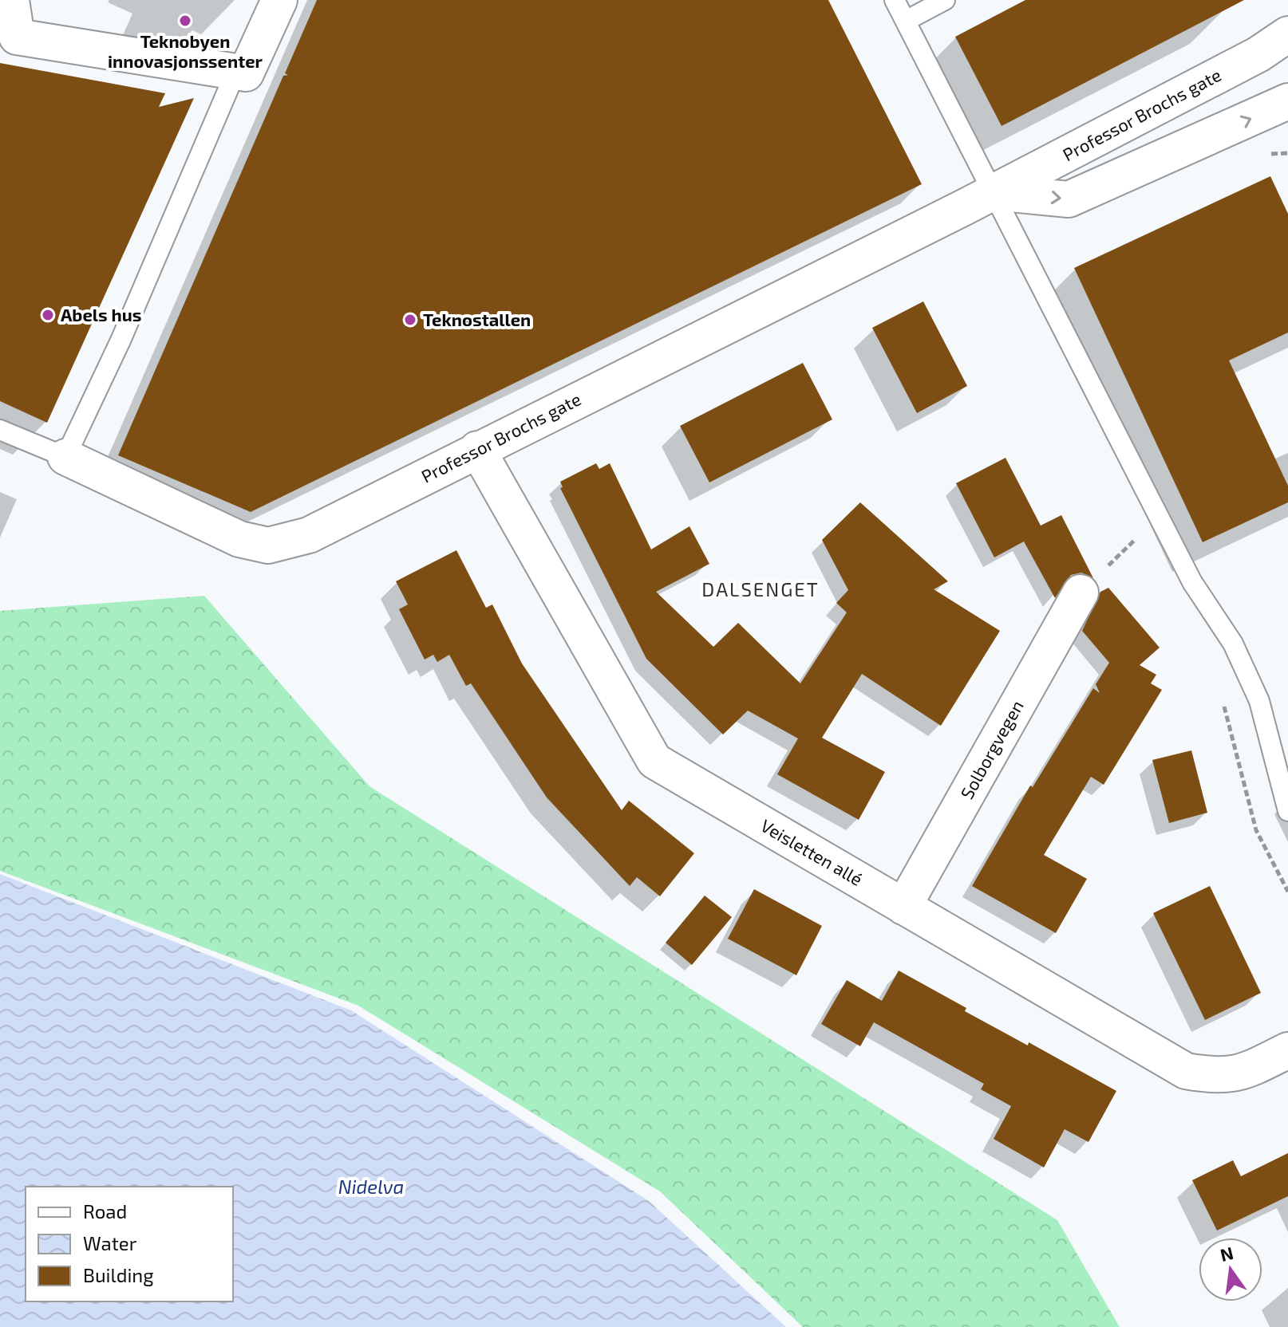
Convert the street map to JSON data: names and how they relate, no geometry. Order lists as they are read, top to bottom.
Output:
{
  "streets": {
    "street": ["Professor Brochs gate", "Solborgvegen", "Veisletten allé"]
  },
  "crossings": [
    ["Professor Brochs gate", "Veisletten allé"],
    ["Solborgvegen", "Veisletten allé"]
  ],
  "districts": ["DALSENGET"],
  "water": ["Nidelva"],
  "places": ["Teknobyen innovasjonssenter", "Abels hus", "Teknostallen"],
  "legend": ["Road", "Water", "Building"],
  "north": "top"
}
